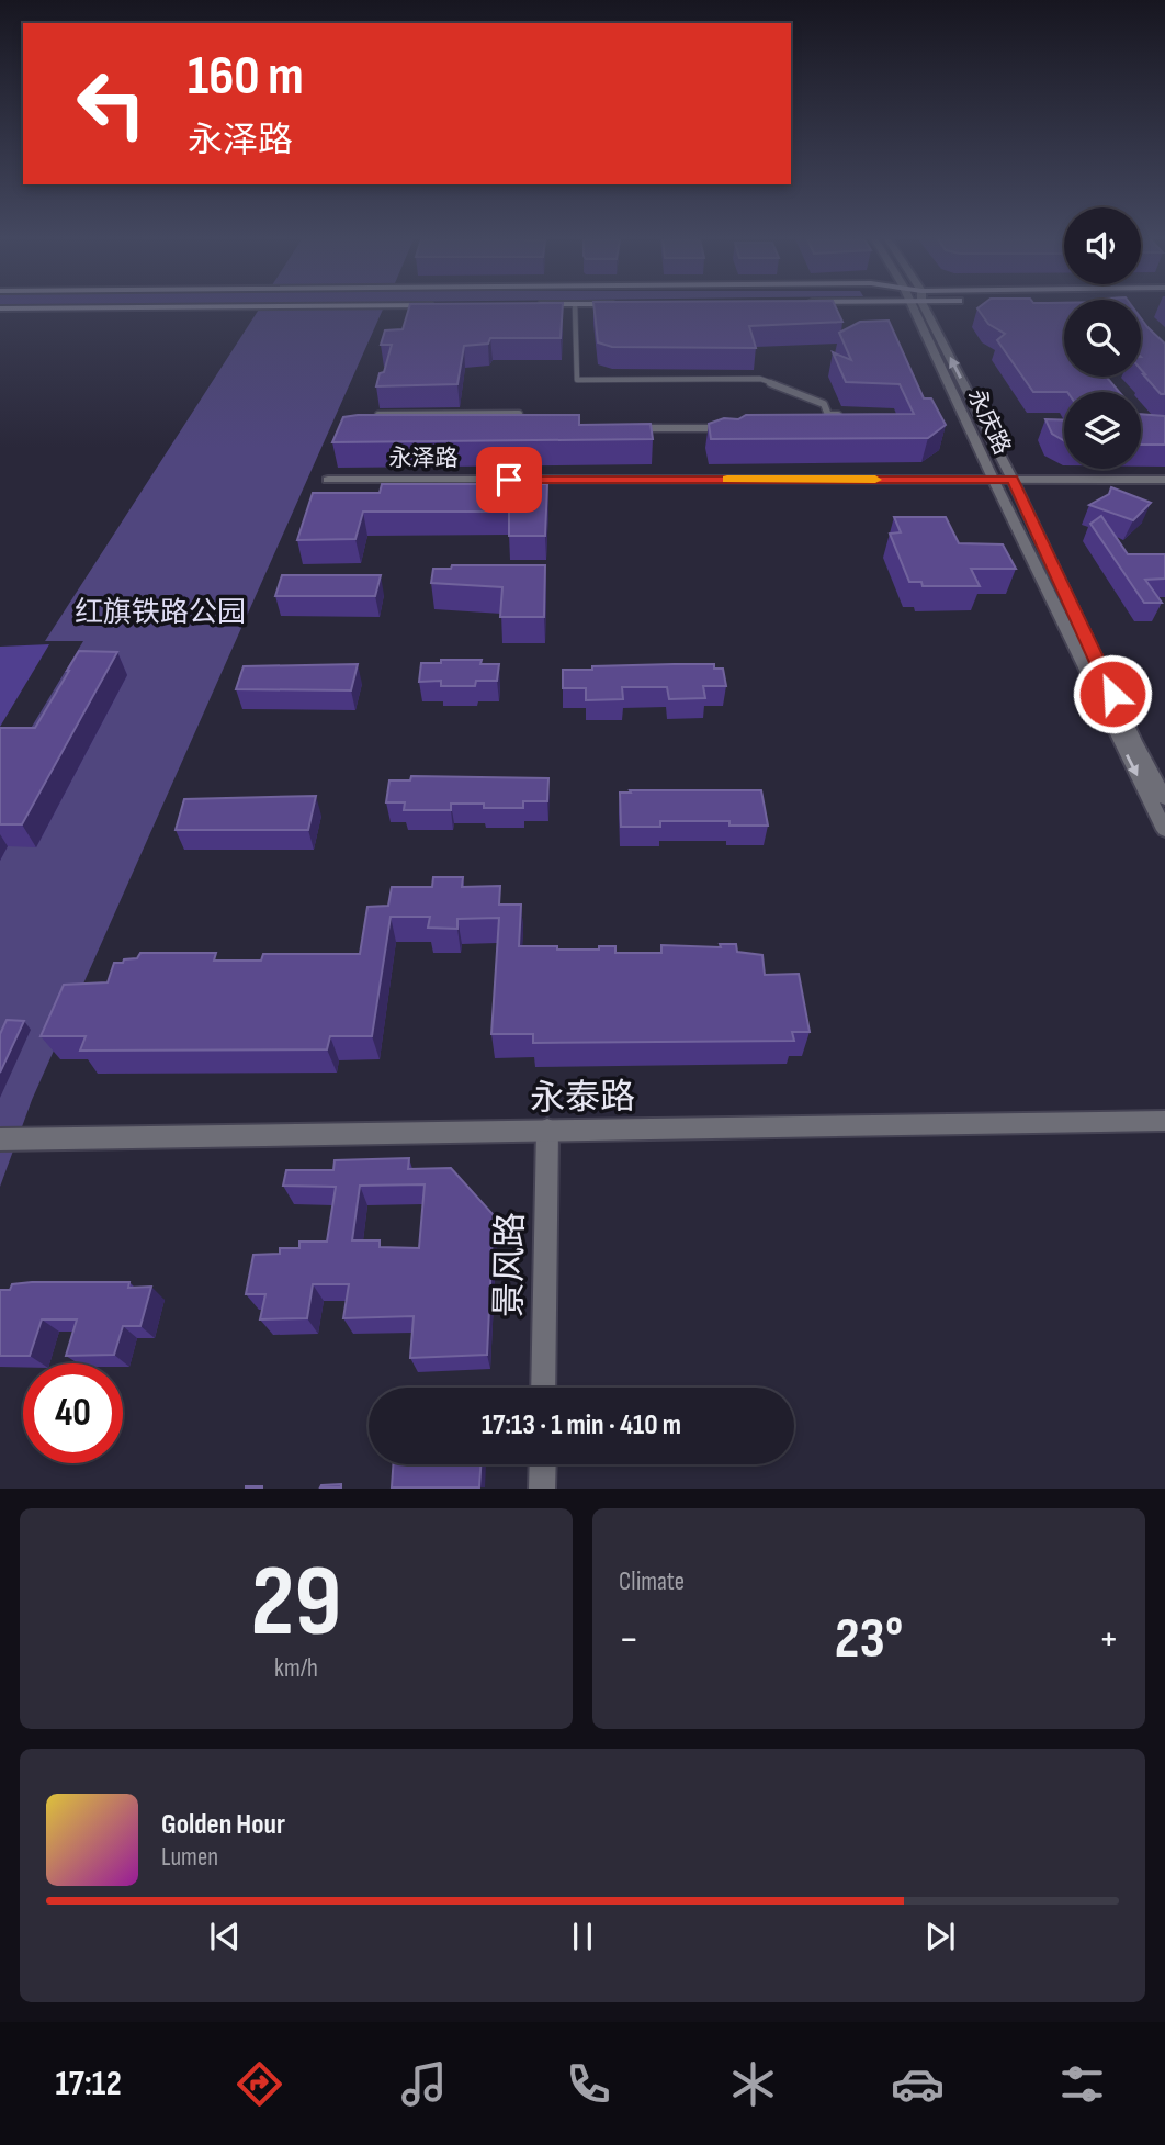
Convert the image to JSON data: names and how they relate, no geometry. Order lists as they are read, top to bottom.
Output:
{
  "streets": {
    "street": [
      "永庆路",
      "永泽路",
      "永泰路",
      "景风路"
    ]
  },
  "crossings": [
    ["永庆路", "永泽路"],
    ["永泰路", "景风路"]
  ],
  "parks": ["红旗铁路公园"],
  "page": {
    "turn": ["160 m", "永泽路"],
    "limit": "40",
    "trip": "17:13 · 1 min · 410 m",
    "tile": [
      ["29", "km/h"],
      "Climate"
    ],
    "heat": ["−", "23°", "+"],
    "song": ["Golden Hour", "Lumen"],
    "tabs": "17:12"
  }
}
